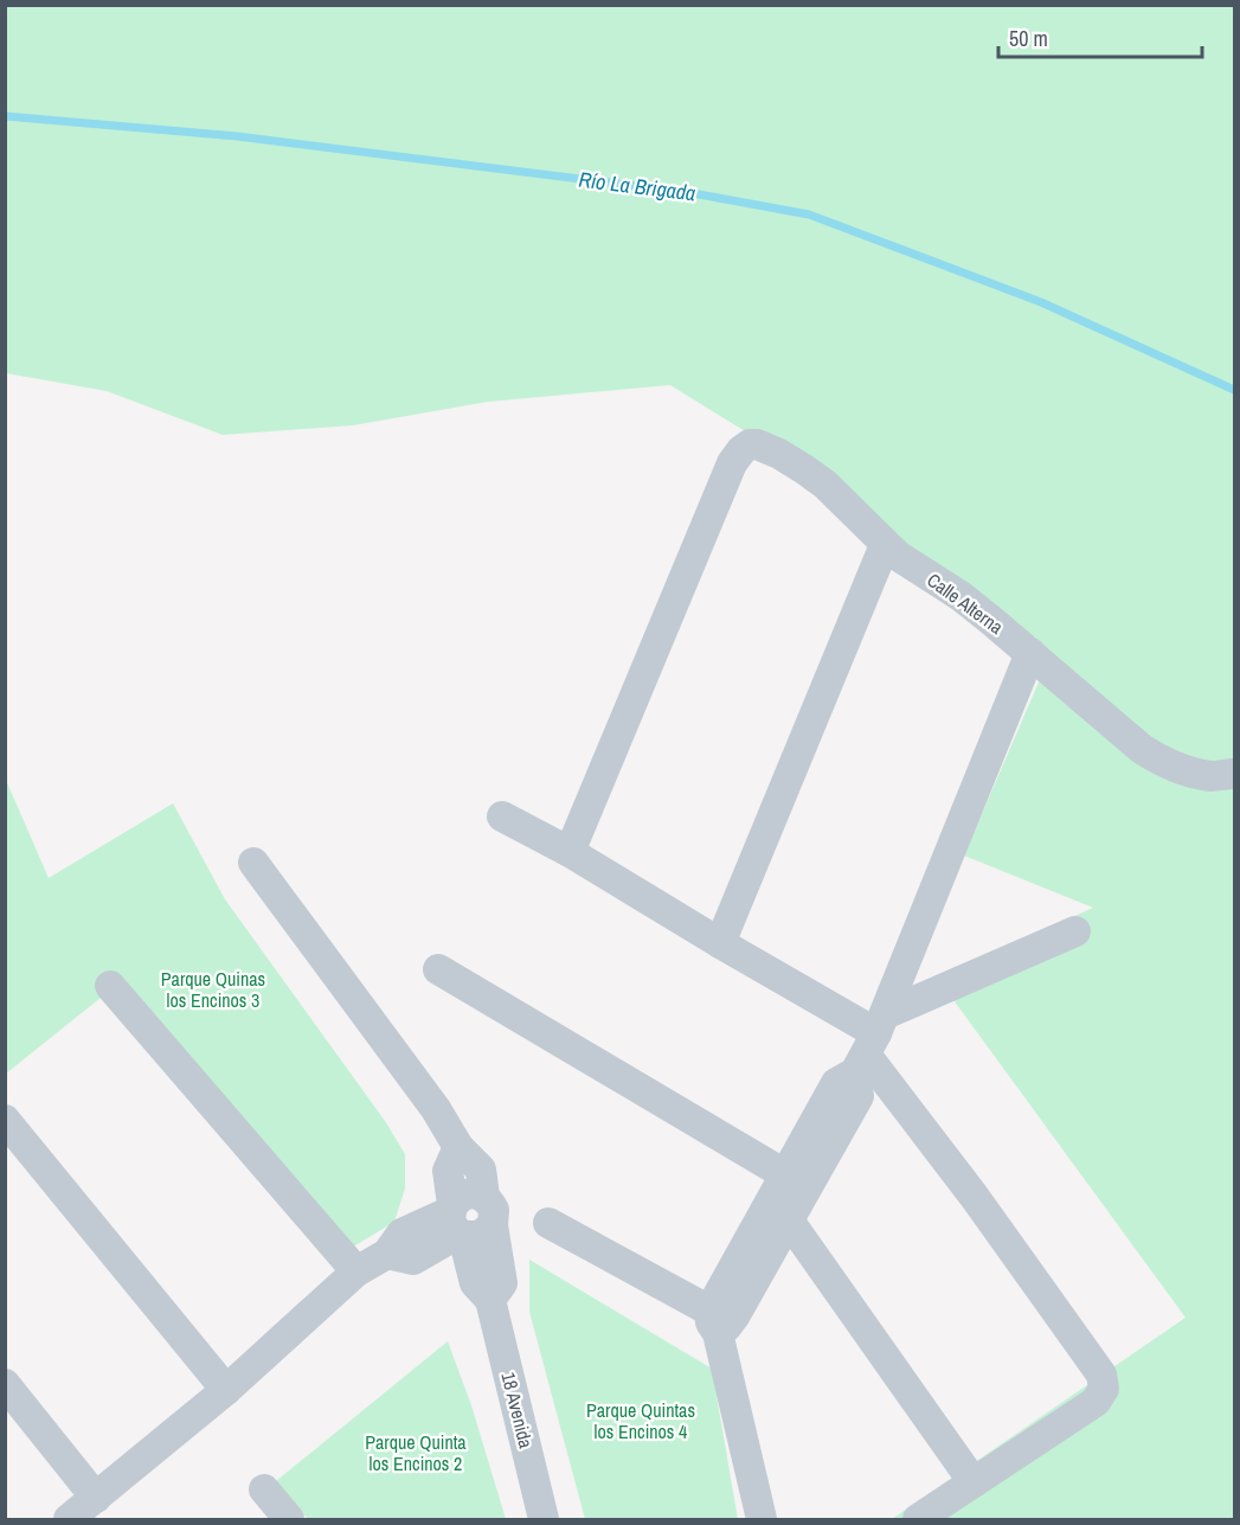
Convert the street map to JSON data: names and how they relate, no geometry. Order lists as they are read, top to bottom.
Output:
{
  "streets": {
    "street": ["Calle Alterna", "18 Avenida"]
  },
  "water": ["Río La Brigada"],
  "parks": ["Parque Quinas los Encinos 3", "Parque Quintas los Encinos 4", "Parque Quinta los Encinos 2"],
  "scale_bar": "50 m"
}
